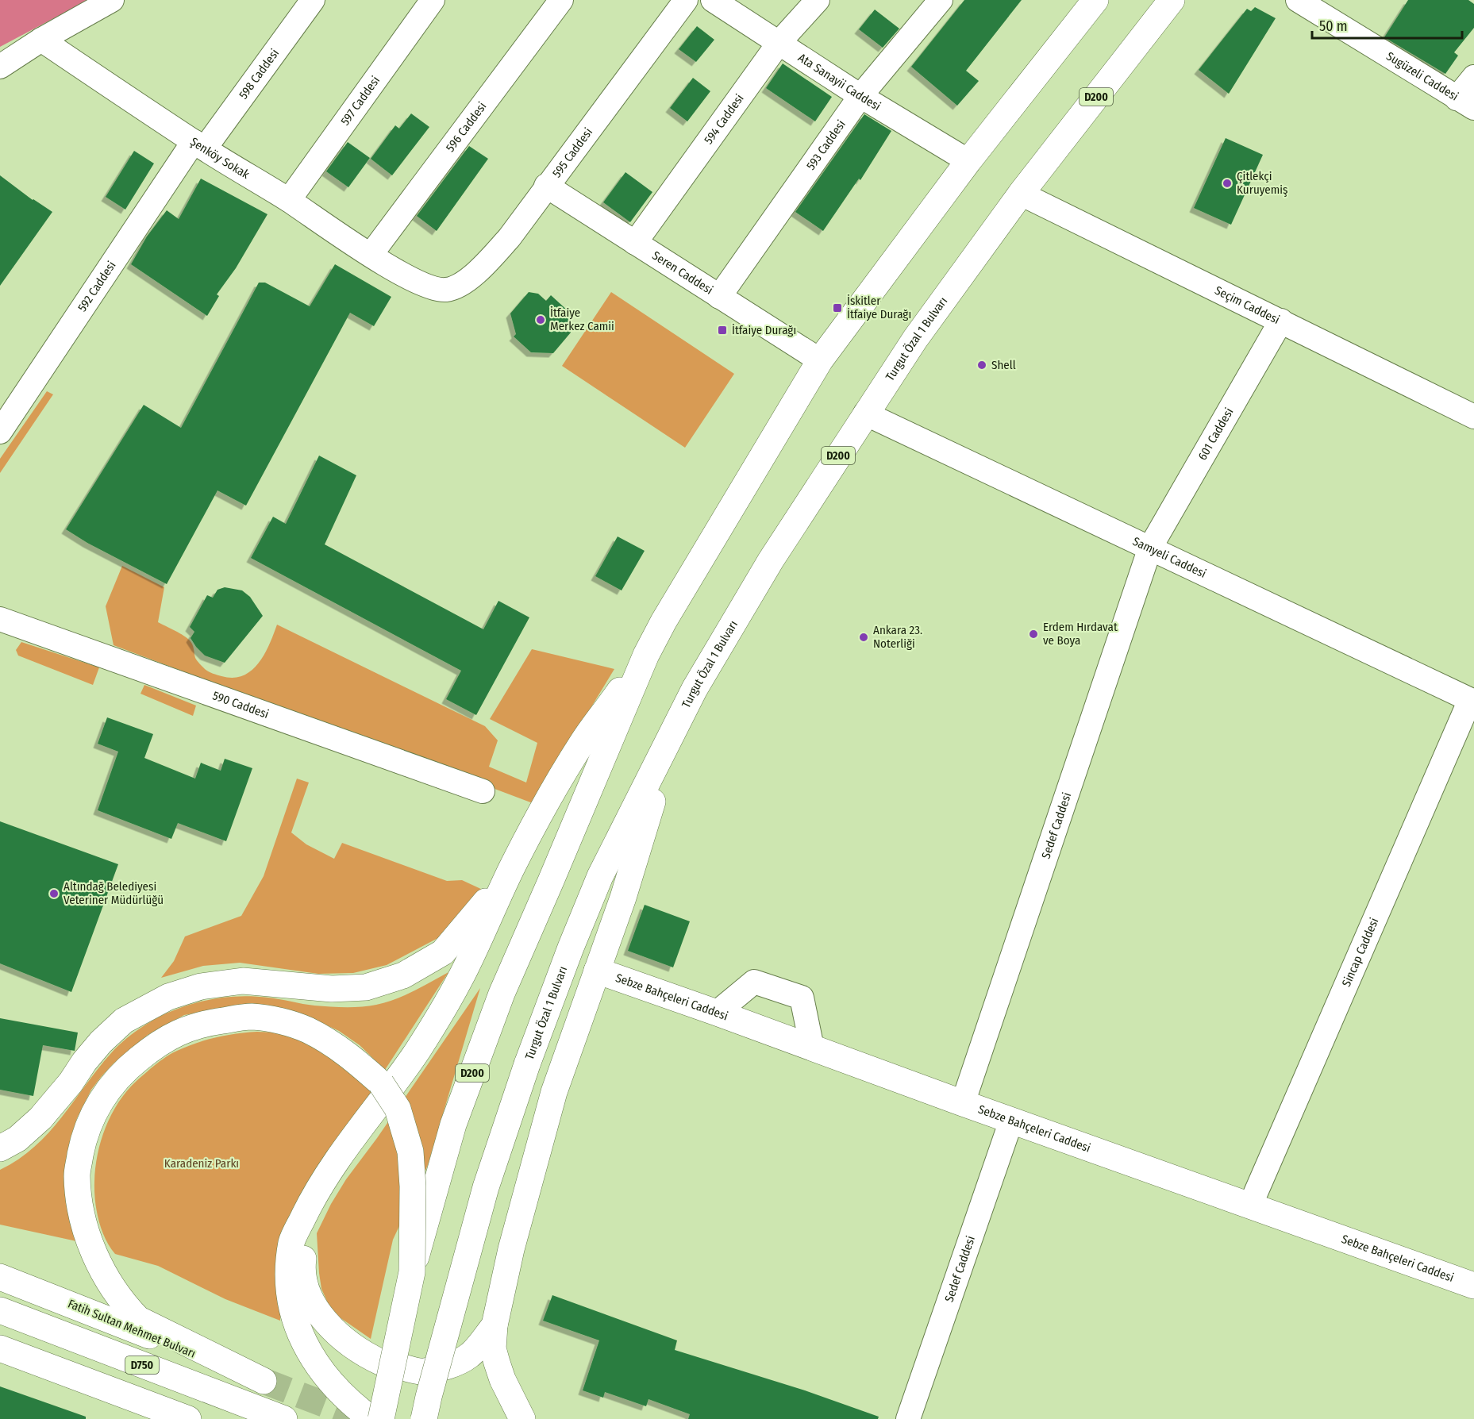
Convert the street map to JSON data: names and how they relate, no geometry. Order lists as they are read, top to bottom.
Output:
{
  "streets": {
    "main road": [
      "D200",
      "Turgut Özal 1 Bulvarı",
      "Sebze Bahçeleri Caddesi",
      "Fatih Sultan Mehmet Bulvarı",
      "D750"
    ],
    "street": [
      "598 Caddesi",
      "Sugüzeli Caddesi",
      "Ata Sanayii Caddesi",
      "597 Caddesi",
      "594 Caddesi",
      "596 Caddesi",
      "593 Caddesi",
      "595 Caddesi",
      "Şenköy Sokak",
      "Seren Caddesi",
      "592 Caddesi",
      "Seçim Caddesi",
      "601 Caddesi",
      "Samyeli Caddesi",
      "590 Caddesi",
      "Sedef Caddesi",
      "Sincap Caddesi"
    ]
  },
  "crossings": [
    ["598 Caddesi", "Şenköy Sokak"],
    ["598 Caddesi", "592 Caddesi"],
    ["Ata Sanayii Caddesi", "D200"],
    ["Ata Sanayii Caddesi", "594 Caddesi"],
    ["Ata Sanayii Caddesi", "593 Caddesi"],
    ["D200", "Seren Caddesi"],
    ["D200", "Fatih Sultan Mehmet Bulvarı"],
    ["597 Caddesi", "Şenköy Sokak"],
    ["594 Caddesi", "Seren Caddesi"],
    ["596 Caddesi", "Şenköy Sokak"],
    ["593 Caddesi", "Seren Caddesi"],
    ["595 Caddesi", "Şenköy Sokak"],
    ["595 Caddesi", "Seren Caddesi"],
    ["Şenköy Sokak", "592 Caddesi"],
    ["Seçim Caddesi", "Turgut Özal 1 Bulvarı"],
    ["Seçim Caddesi", "601 Caddesi"],
    ["Turgut Özal 1 Bulvarı", "Samyeli Caddesi"],
    ["601 Caddesi", "Samyeli Caddesi"],
    ["601 Caddesi", "Sedef Caddesi"],
    ["Samyeli Caddesi", "Sedef Caddesi"],
    ["Samyeli Caddesi", "Sincap Caddesi"],
    ["Sedef Caddesi", "Sebze Bahçeleri Caddesi"],
    ["Sincap Caddesi", "Sebze Bahçeleri Caddesi"]
  ],
  "parks": ["Karadeniz Parkı"],
  "places": {
    "other": [
      "Çitlekçi Kuruyemiş",
      "İtfaiye Merkez Camii",
      "Shell",
      "Erdem Hırdavat ve Boya",
      "Ankara 23. Noterliği",
      "Altındağ Belediyesi Veteriner Müdürlüğü"
    ],
    "transit": ["İskitler İtfaiye Durağı", "İtfaiye Durağı"]
  },
  "scale_bar": "50 m"
}
